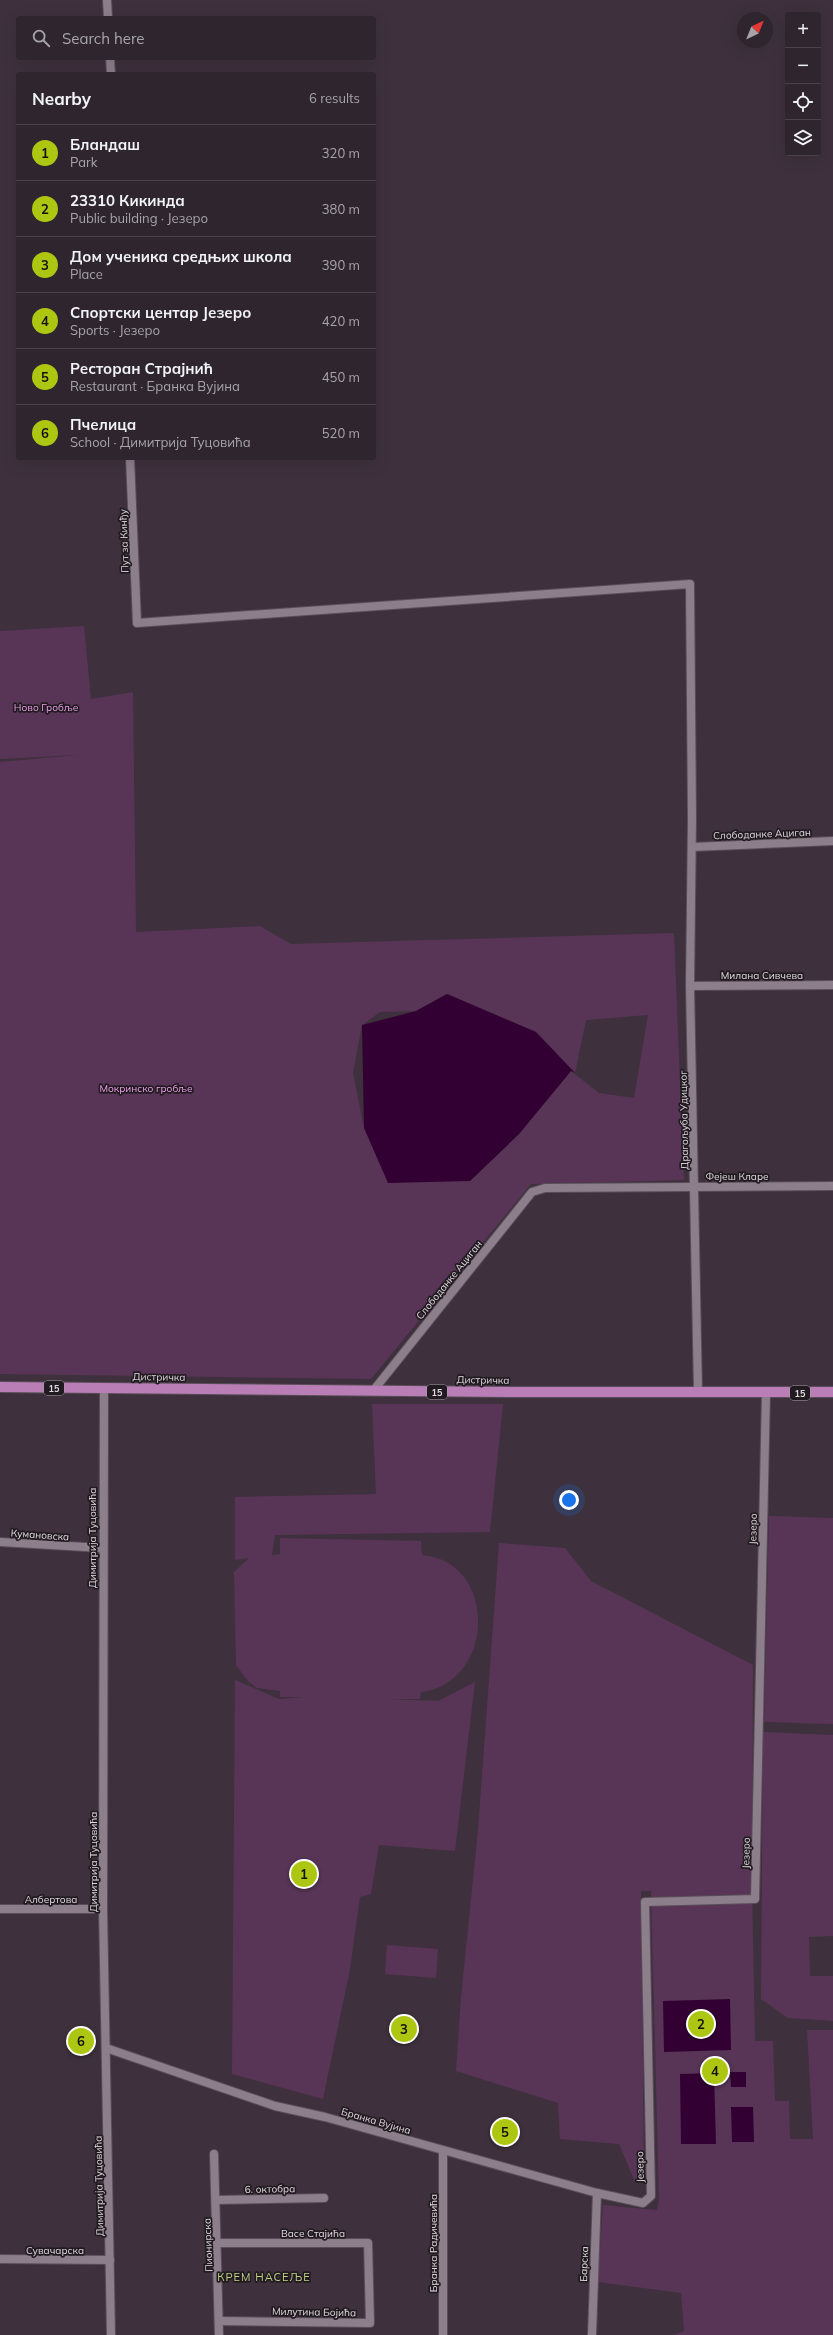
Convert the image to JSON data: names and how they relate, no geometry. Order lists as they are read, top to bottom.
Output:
{
  "streets": {
    "main road": ["Дистричка", "15"],
    "street": [
      "Пут за Кинђу",
      "Слободанке Ациган",
      "Милана Сивчева",
      "Драгољуба Удицког",
      "Фејеш Кларе",
      "Језеро",
      "Кумановска",
      "Димитрија Туцовића",
      "Албертова",
      "Бранка Вујина",
      "6. октобра",
      "Васе Стајића",
      "Бранка Радичевића",
      "Пионирска",
      "Сувачарска",
      "Барска",
      "Милутина Бојића"
    ]
  },
  "crossings": [
    ["Пут за Кинђу", "Драгољуба Удицког"],
    ["Слободанке Ациган", "Драгољуба Удицког"],
    ["Слободанке Ациган", "Фејеш Кларе"],
    ["Слободанке Ациган", "Дистричка"],
    ["Милана Сивчева", "Драгољуба Удицког"],
    ["Драгољуба Удицког", "Фејеш Кларе"],
    ["Драгољуба Удицког", "Дистричка"],
    ["Дистричка", "15"],
    ["Дистричка", "Језеро"],
    ["Дистричка", "Димитрија Туцовића"],
    ["15", "Димитрија Туцовића"],
    ["Језеро", "Бранка Вујина"],
    ["Кумановска", "Димитрија Туцовића"],
    ["Димитрија Туцовића", "Албертова"],
    ["Димитрија Туцовића", "Бранка Вујина"],
    ["Димитрија Туцовића", "Сувачарска"],
    ["Бранка Вујина", "Бранка Радичевића"],
    ["Бранка Вујина", "Барска"],
    ["6. октобра", "Пионирска"],
    ["Васе Стајића", "Пионирска"],
    ["Васе Стајића", "Милутина Бојића"],
    ["Пионирска", "Милутина Бојића"]
  ],
  "districts": ["КРЕМ НАСЕЉЕ"],
  "parks": ["Ново Гробље", "Мокринско гробље"],
  "north": "top right",
  "page": {
    "map_buttons": ["+", "−"],
    "search": "Search here",
    "heading": ["Nearby", "6 results"],
    "list": [
      {
        "mark": "1",
        "name": "Бландаш",
        "note": "Park",
        "value": "320 m"
      },
      {
        "mark": "2",
        "name": "23310 Кикинда",
        "note": "Public building · Језеро",
        "value": "380 m"
      },
      {
        "mark": "3",
        "name": "Дом ученика средњих школа",
        "note": "Place",
        "value": "390 m"
      },
      {
        "mark": "4",
        "name": "Спортски центар Језеро",
        "note": "Sports · Језеро",
        "value": "420 m"
      },
      {
        "mark": "5",
        "name": "Ресторан Страјнић",
        "note": "Restaurant · Бранка Вујина",
        "value": "450 m"
      },
      {
        "mark": "6",
        "name": "Пчелица",
        "note": "School · Димитрија Туцовића",
        "value": "520 m"
      }
    ],
    "pins": [
      "1",
      "2",
      "3",
      "6",
      "4",
      "5"
    ]
  }
}
